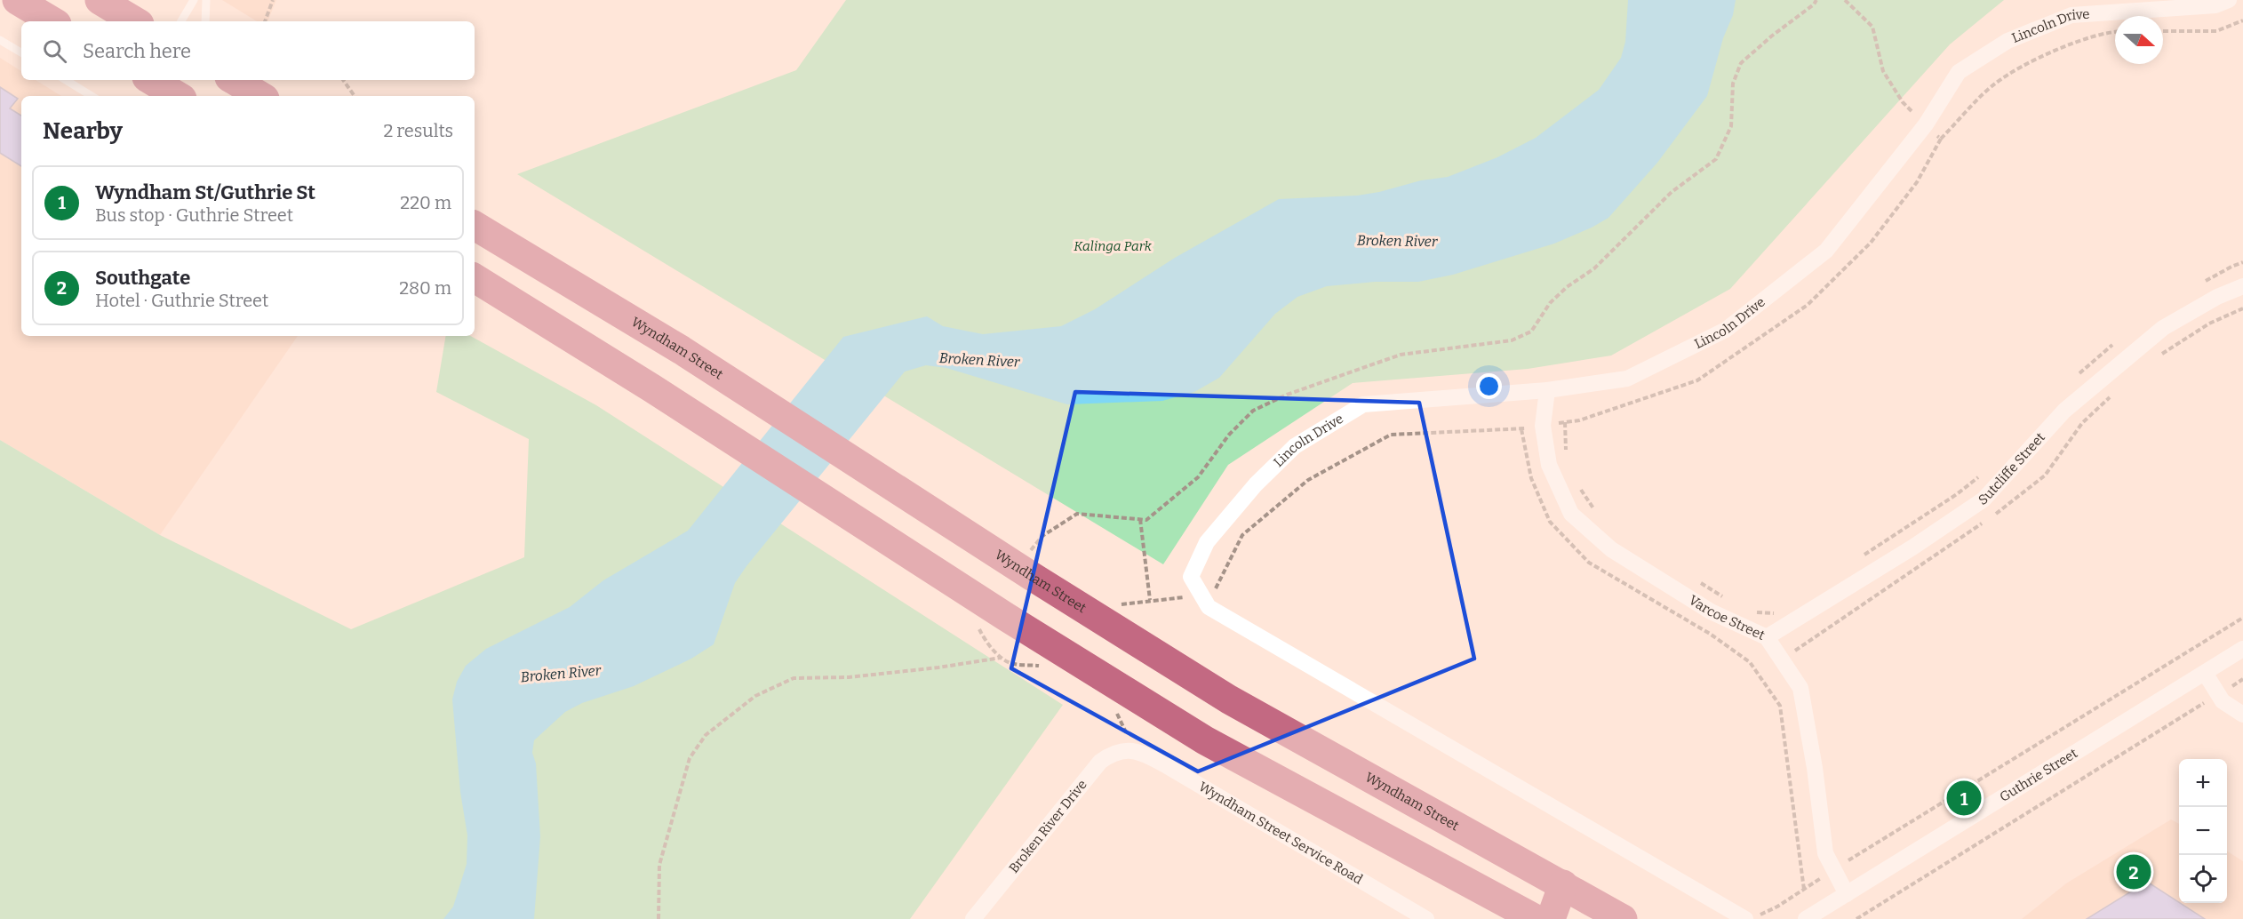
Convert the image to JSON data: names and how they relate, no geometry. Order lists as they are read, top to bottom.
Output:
{
  "streets": {
    "highway": ["Wyndham Street"],
    "street": [
      "Lincoln Drive",
      "Sutcliffe Street",
      "Varcoe Street",
      "Guthrie Street",
      "Broken River Drive",
      "Wyndham Street Service Road"
    ]
  },
  "crossings": [
    ["Lincoln Drive", "Varcoe Street"],
    ["Sutcliffe Street", "Varcoe Street"],
    ["Varcoe Street", "Guthrie Street"],
    ["Broken River Drive", "Wyndham Street Service Road"]
  ],
  "water": ["Broken River"],
  "parks": ["Kalinga Park"],
  "north": "right",
  "page": {
    "search": "Search here",
    "heading": ["Nearby", "2 results"],
    "list": [
      {
        "mark": "1",
        "name": "Wyndham St/Guthrie St",
        "note": "Bus stop · Guthrie Street",
        "value": "220 m"
      },
      {
        "mark": "2",
        "name": "Southgate",
        "note": "Hotel · Guthrie Street",
        "value": "280 m"
      }
    ],
    "map_buttons": ["+", "−"],
    "pins": ["1", "2"]
  }
}
